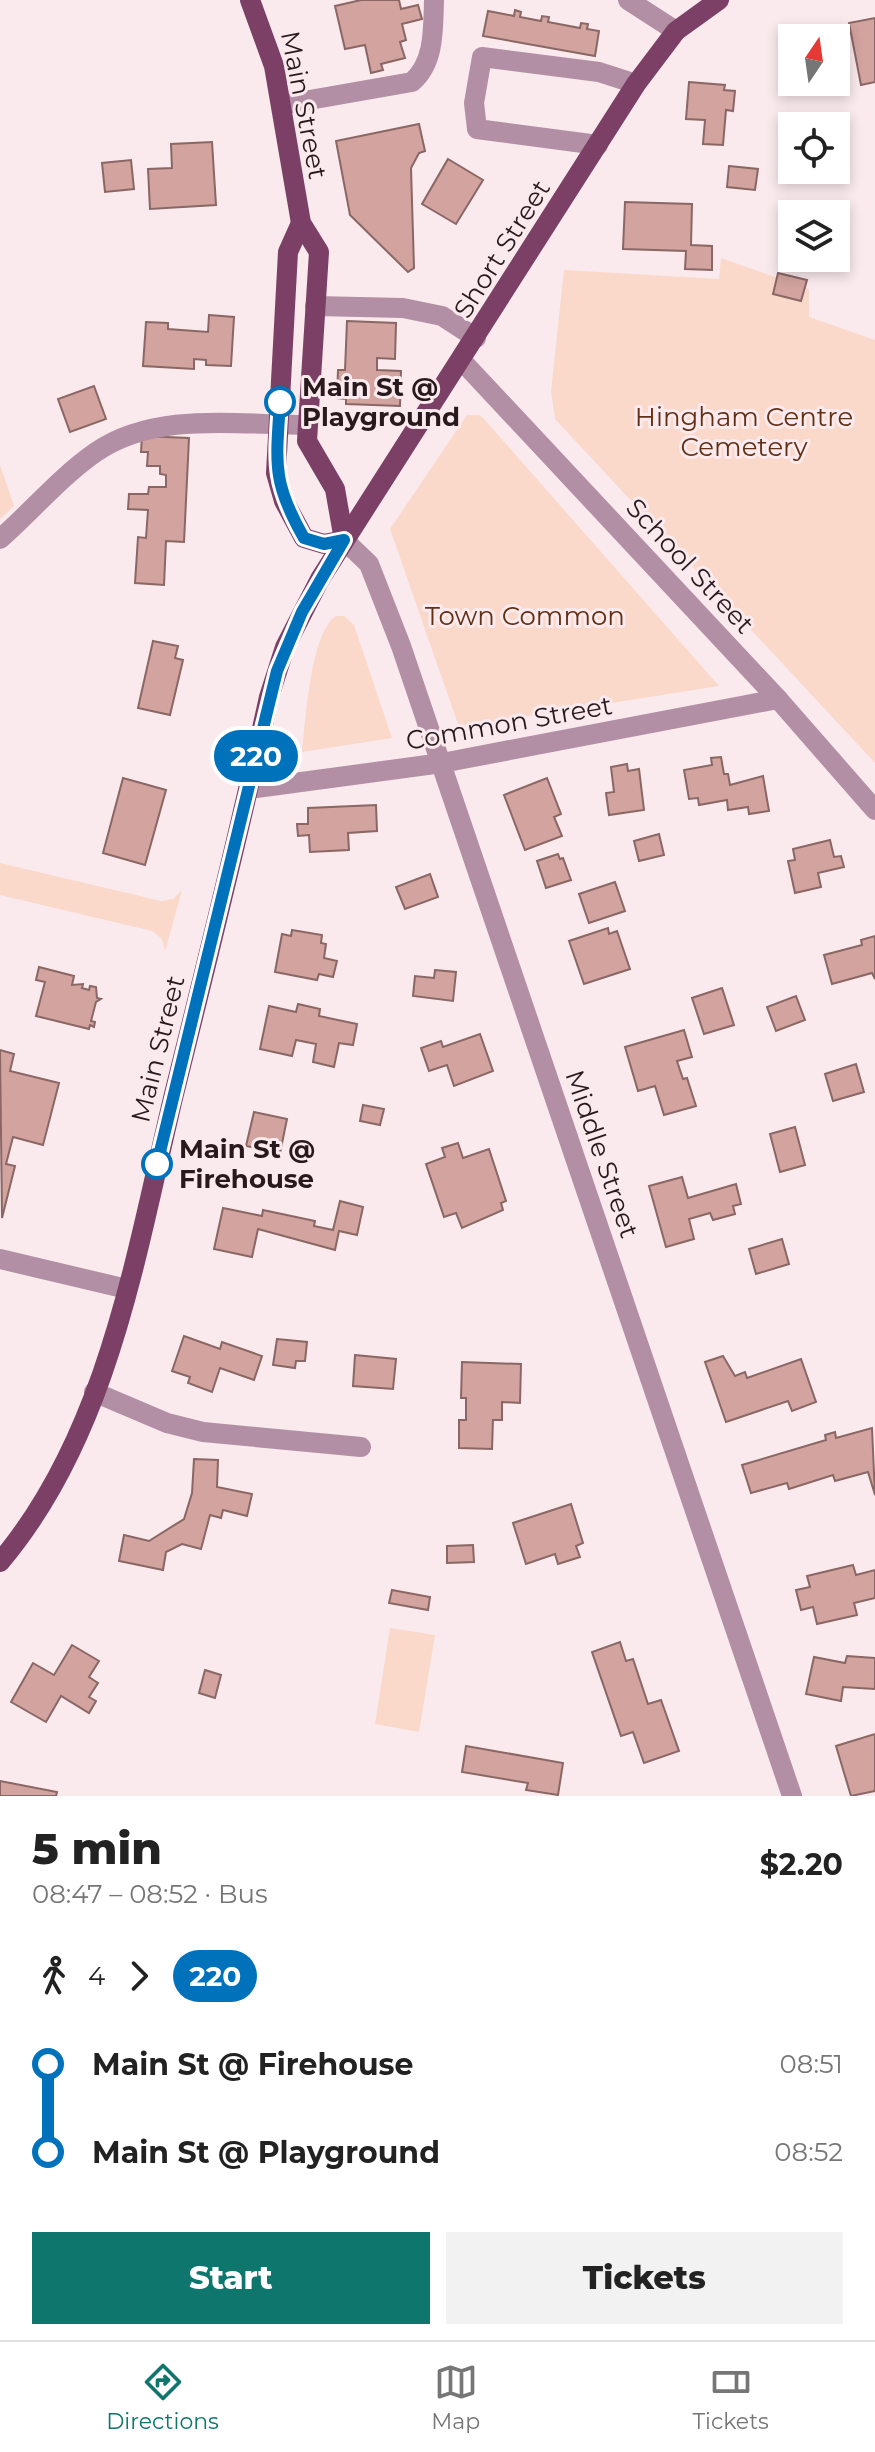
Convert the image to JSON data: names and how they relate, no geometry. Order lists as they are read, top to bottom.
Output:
{
  "streets": {
    "main road": ["Main Street", "Short Street"],
    "street": ["School Street", "Common Street", "Middle Street"]
  },
  "crossings": [
    ["Main Street", "Short Street"],
    ["Main Street", "Common Street"],
    ["Main Street", "Middle Street"],
    ["Short Street", "School Street"],
    ["Short Street", "Middle Street"],
    ["School Street", "Common Street"],
    ["Common Street", "Middle Street"]
  ],
  "parks": ["Hingham Centre Cemetery", "Town Common"],
  "places": ["Main St @ Playground", "Main St @ Firehouse"],
  "lines": ["bus line 220"],
  "north": "top",
  "page": {
    "on_map": "220",
    "heading": ["5 min", "08:47 – 08:52 · Bus", "$2.20"],
    "legs": ["4", "220"],
    "list": [
      {
        "name": "Main St @ Firehouse",
        "value": "08:51"
      },
      {
        "name": "Main St @ Playground",
        "value": "08:52"
      }
    ],
    "buttons": ["Start", "Tickets"],
    "tabs": ["Directions", "Map", "Tickets"]
  }
}
